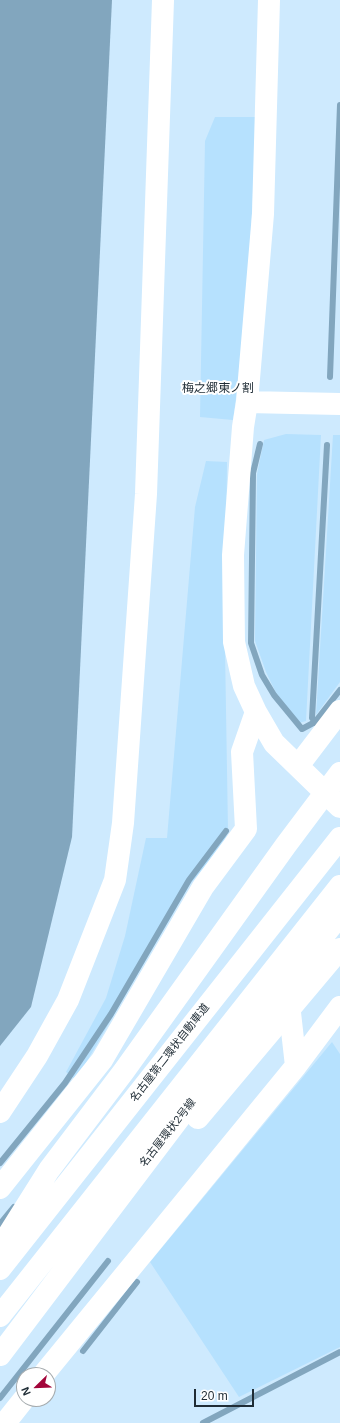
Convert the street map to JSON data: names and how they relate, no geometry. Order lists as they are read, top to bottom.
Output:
{
  "streets": {
    "main road": ["名古屋第二環状自動車道", "名古屋環状2号線"]
  },
  "districts": ["梅之郷東ノ割"],
  "scale_bar": "20 m",
  "north": "bottom left"
}
